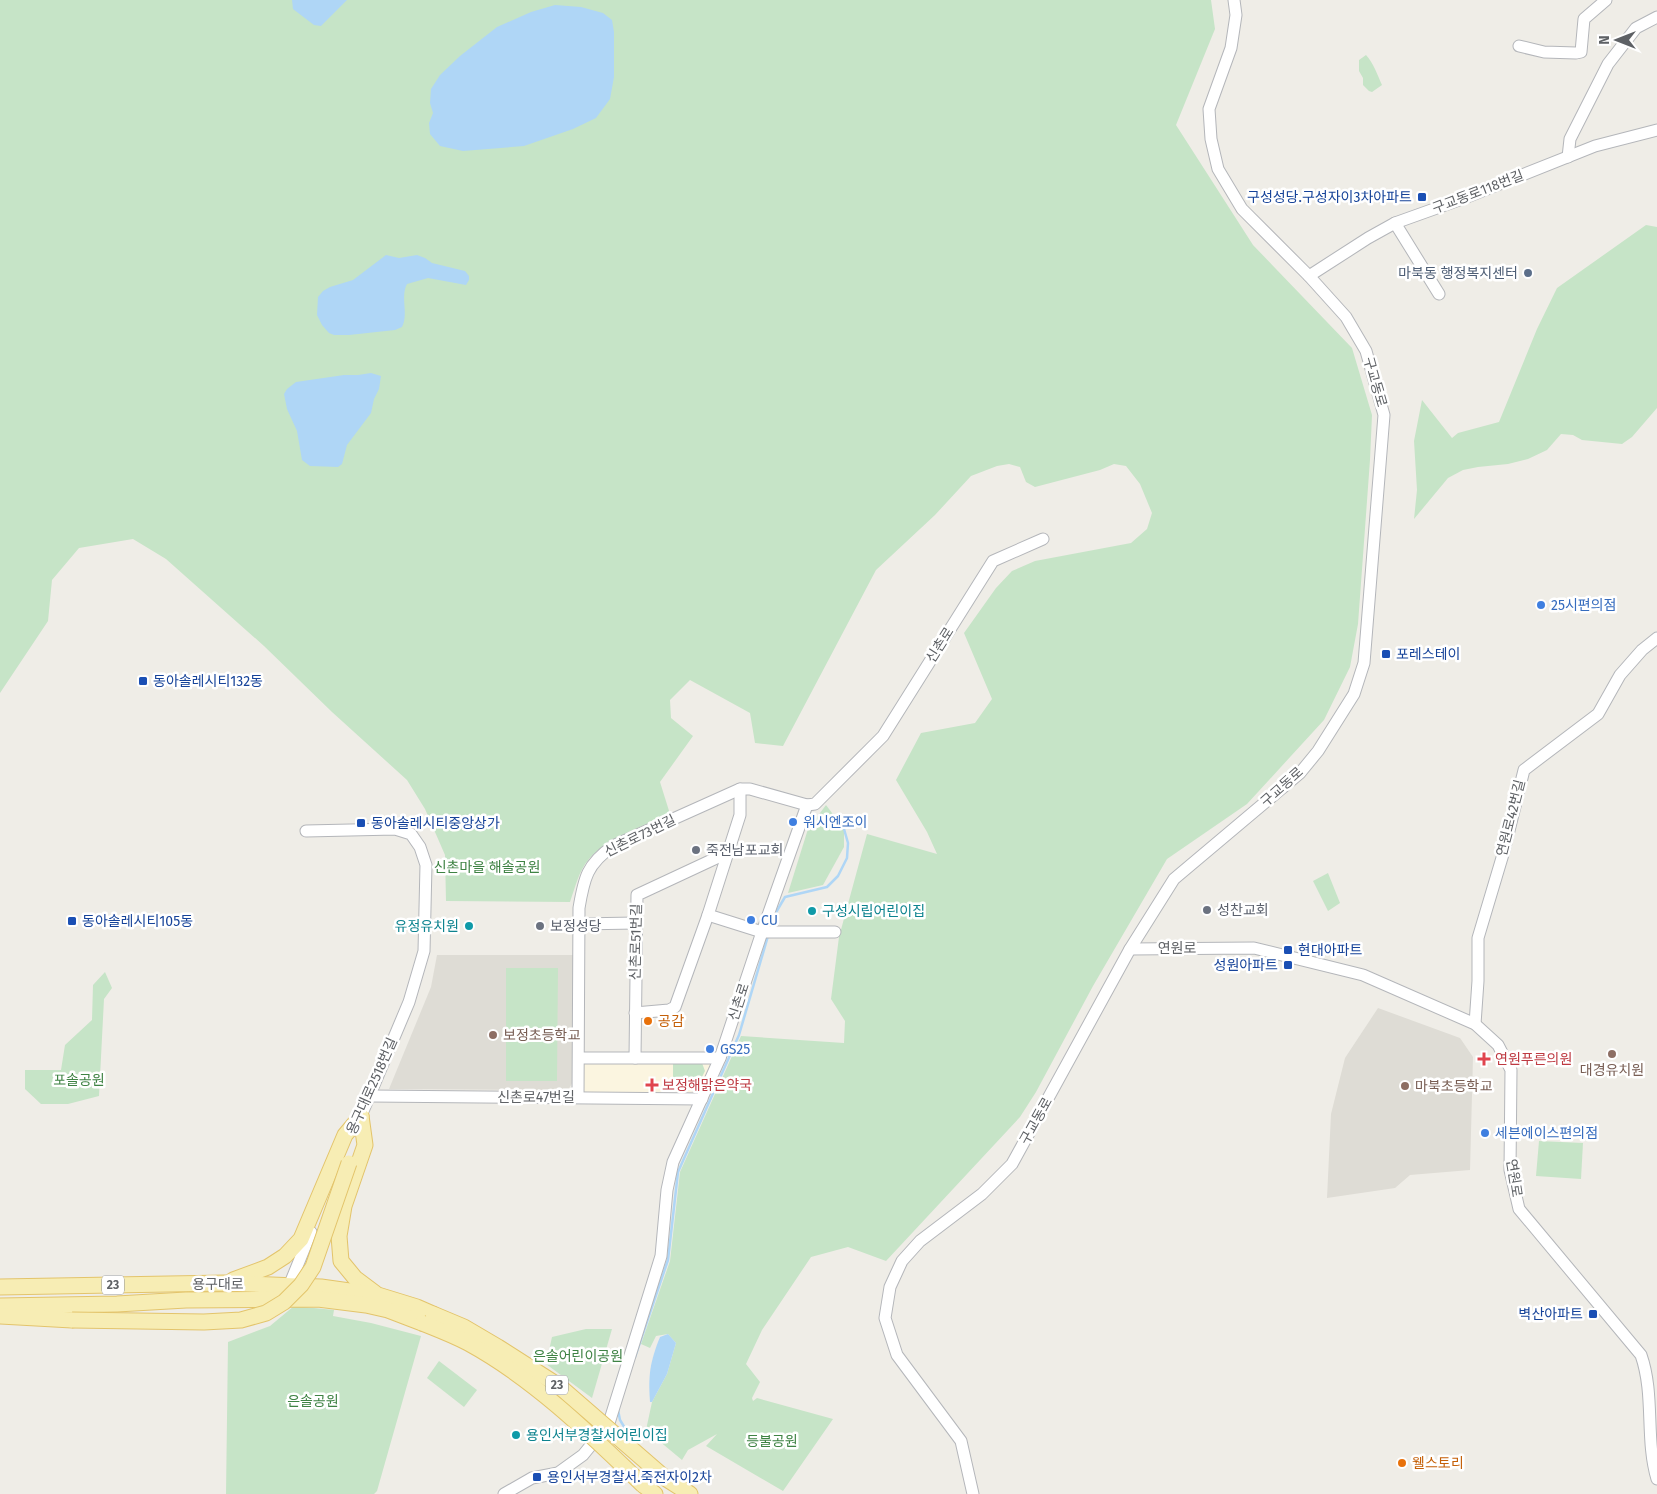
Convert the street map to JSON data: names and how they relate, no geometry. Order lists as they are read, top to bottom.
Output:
{
  "streets": {
    "main road": ["용구대로", "23"],
    "street": [
      "구교동로118번길",
      "구교동로",
      "신촌로",
      "연원로42번길",
      "신촌로73번길",
      "신촌로51번길",
      "연원로",
      "용구대로2518번길",
      "신촌로47번길"
    ]
  },
  "crossings": [
    ["구교동로118번길", "구교동로"],
    ["구교동로", "연원로"],
    ["신촌로", "신촌로47번길"],
    ["연원로42번길", "연원로"],
    ["신촌로73번길", "신촌로47번길"],
    ["용구대로2518번길", "신촌로47번길"],
    ["용구대로2518번길", "용구대로"],
    ["용구대로", "23"]
  ],
  "parks": [
    "신촌마을 해솔공원",
    "포솔공원",
    "은솔어린이공원",
    "은솔공원",
    "등불공원"
  ],
  "places": {
    "transit": [
      "구성성당.구성자이3차아파트",
      "포레스테이",
      "동아솔레시티132동",
      "동아솔레시티중앙상가",
      "동아솔레시티105동",
      "현대아파트",
      "성원아파트",
      "벽산아파트",
      "용인서부경찰서.죽전자이2차"
    ],
    "other": [
      "마북동 행정복지센터",
      "25시편의점",
      "워시엔조이",
      "죽전남포교회",
      "성찬교회",
      "구성시립어린이집",
      "CU",
      "유정유치원",
      "보정성당",
      "공감",
      "보정초등학교",
      "GS25",
      "대경유치원",
      "마북초등학교",
      "세븐에이스편의점",
      "용인서부경찰서어린이집",
      "웰스토리"
    ],
    "health": ["연원푸른의원", "보정해맑은약국"]
  },
  "north": "left"
}
